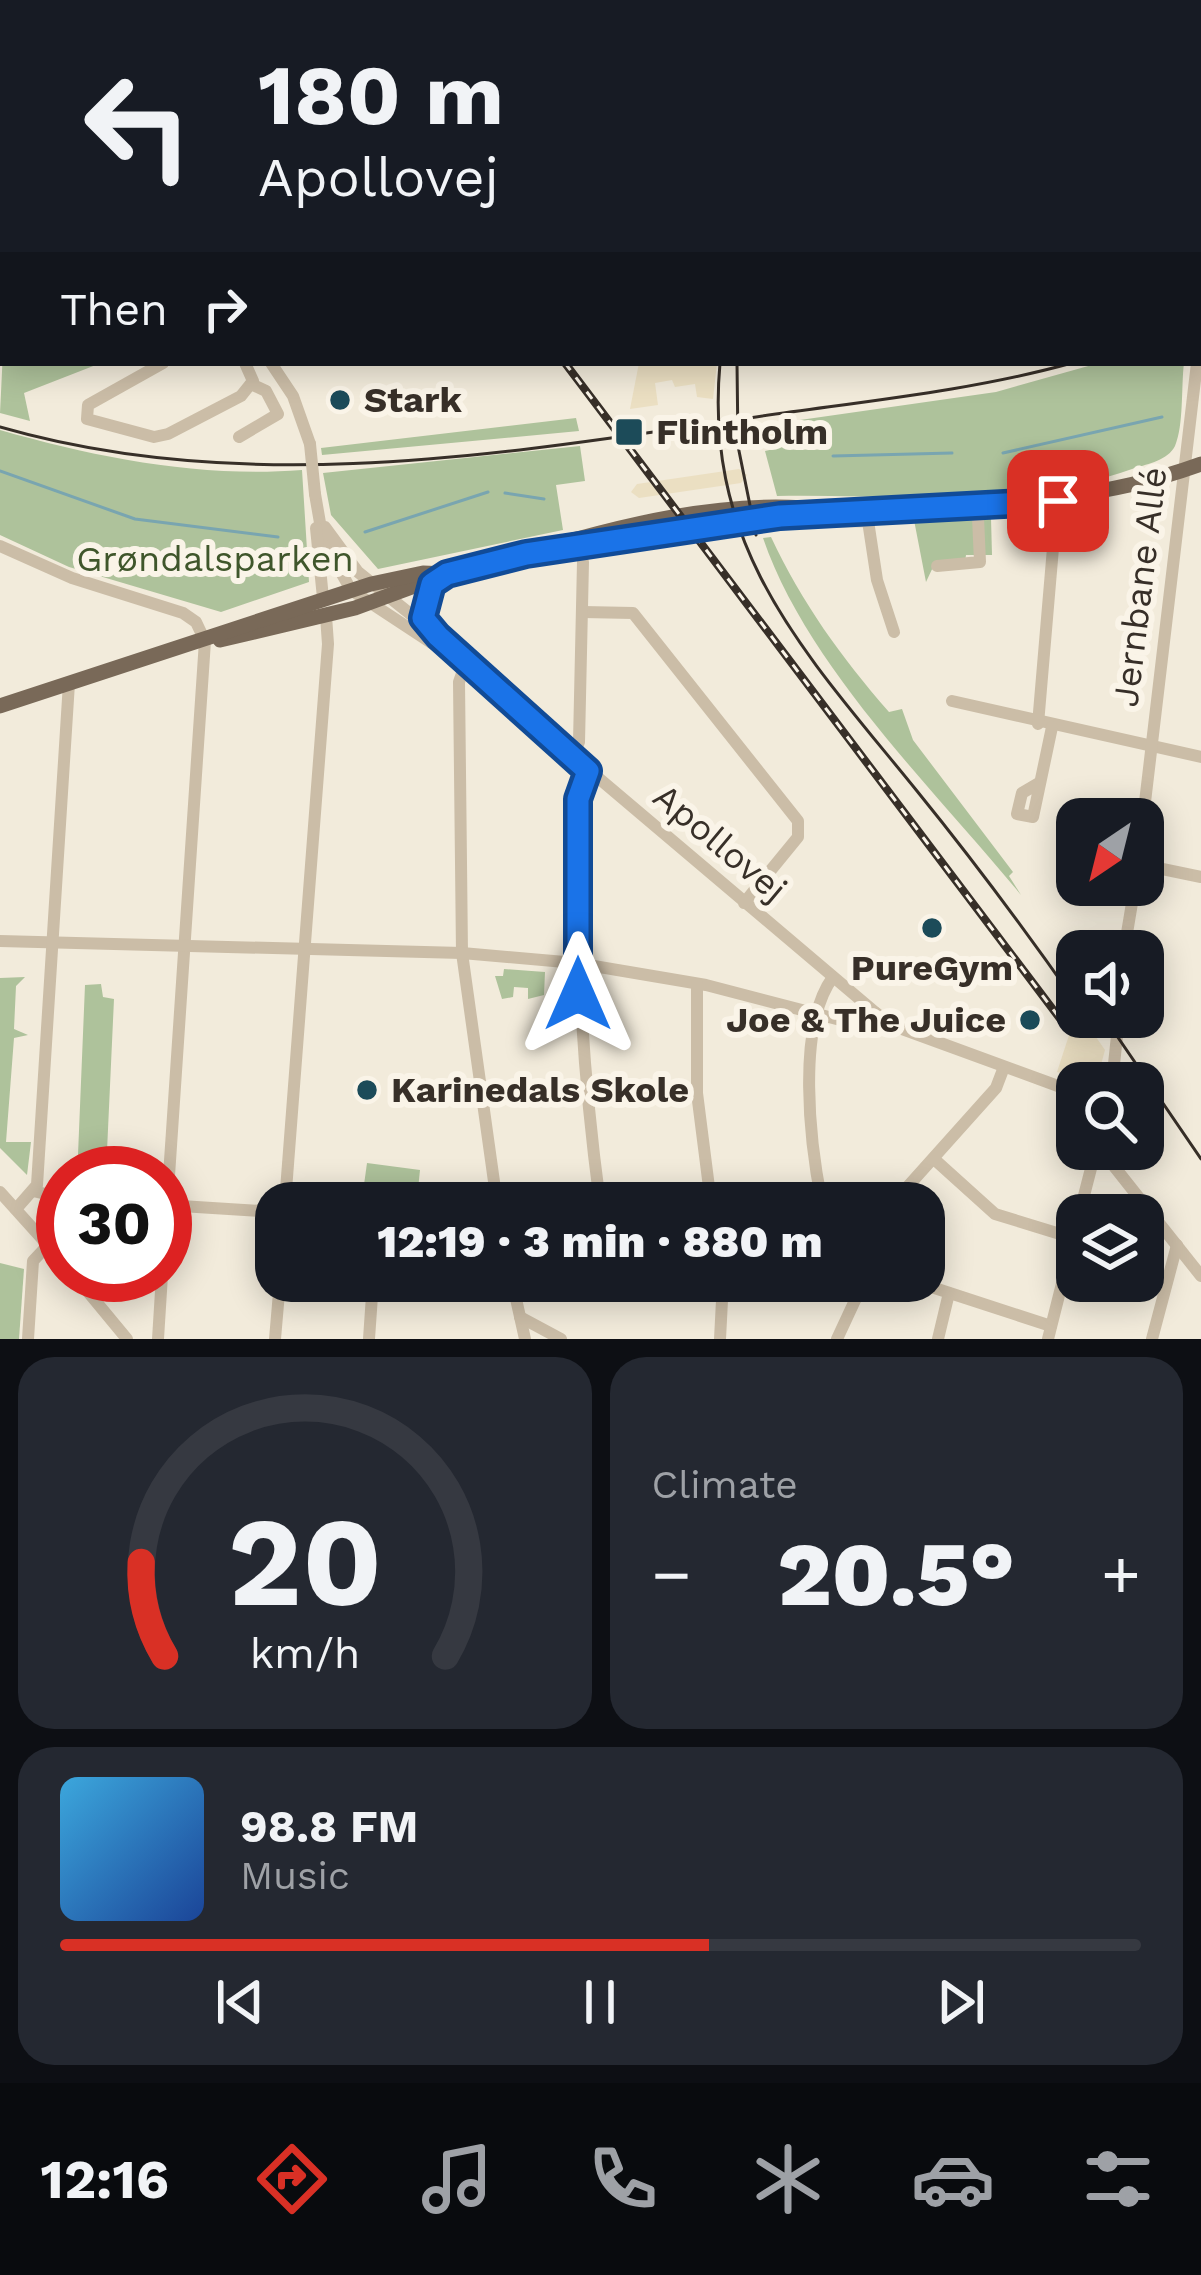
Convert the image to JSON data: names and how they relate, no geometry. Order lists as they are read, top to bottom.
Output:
{
  "streets": {
    "street": ["Jernbane Allé", "Apollovej"]
  },
  "parks": ["Grøndalsparken"],
  "places": {
    "other": [
      "Stark",
      "PureGym",
      "Joe & The Juice",
      "Karinedals Skole"
    ],
    "transit": ["Flintholm"]
  },
  "north": "bottom left",
  "page": {
    "turn": ["180 m", "Apollovej"],
    "then": "Then",
    "limit": "30",
    "trip": "12:19 · 3 min · 880 m",
    "tile": "Climate",
    "heat": ["−", "20.5°", "+"],
    "song": ["98.8 FM", "Music"],
    "tabs": "12:16",
    "gauge": ["20", "km/h"]
  }
}
